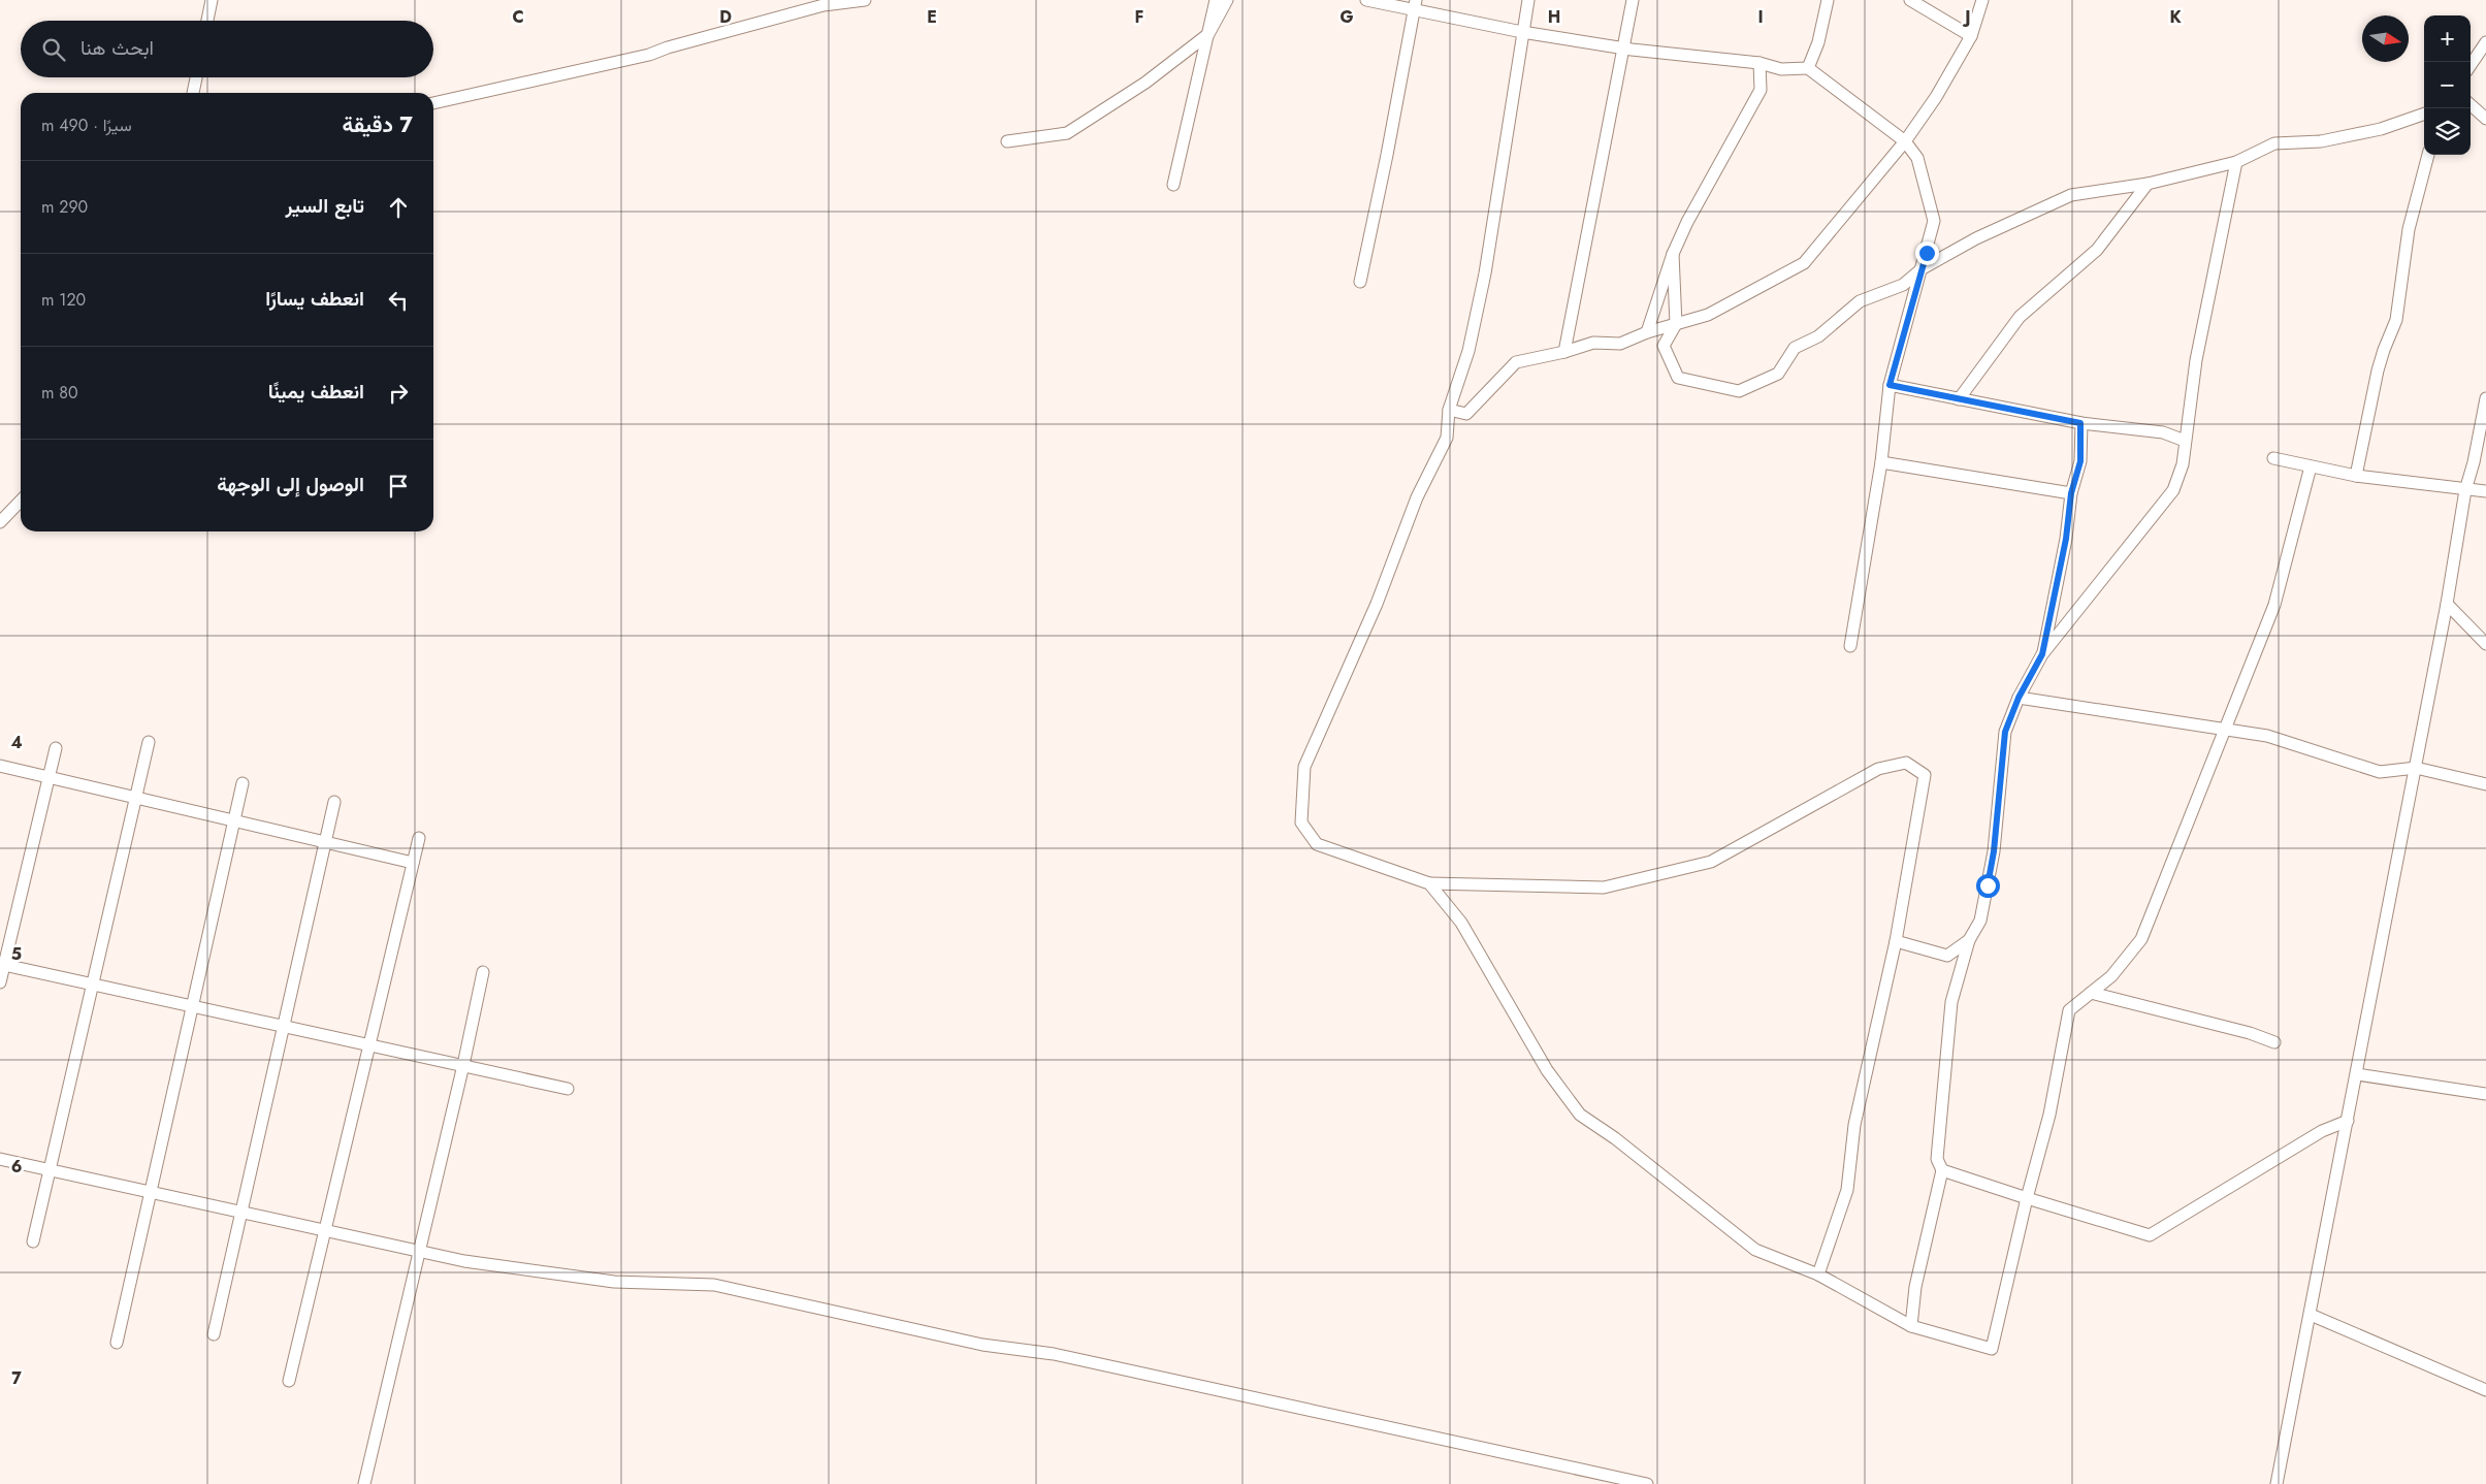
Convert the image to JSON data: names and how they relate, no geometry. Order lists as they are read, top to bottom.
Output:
{
  "north": "right",
  "page": {
    "map_buttons": ["+", "−"],
    "search": "ابحث هنا",
    "heading": ["7 دقيقة", "سيرًا · 490 m"],
    "list": [
      ["تابع السير", "290 m"],
      ["انعطف يسارًا", "120 m"],
      ["انعطف يمينًا", "80 m"],
      "الوصول إلى الوجهة"
    ]
  },
  "grid": {
    "columns": [
      "C",
      "D",
      "E",
      "F",
      "G",
      "H",
      "I",
      "J",
      "K"
    ],
    "rows": [
      "4",
      "5",
      "6",
      "7"
    ]
  }
}
